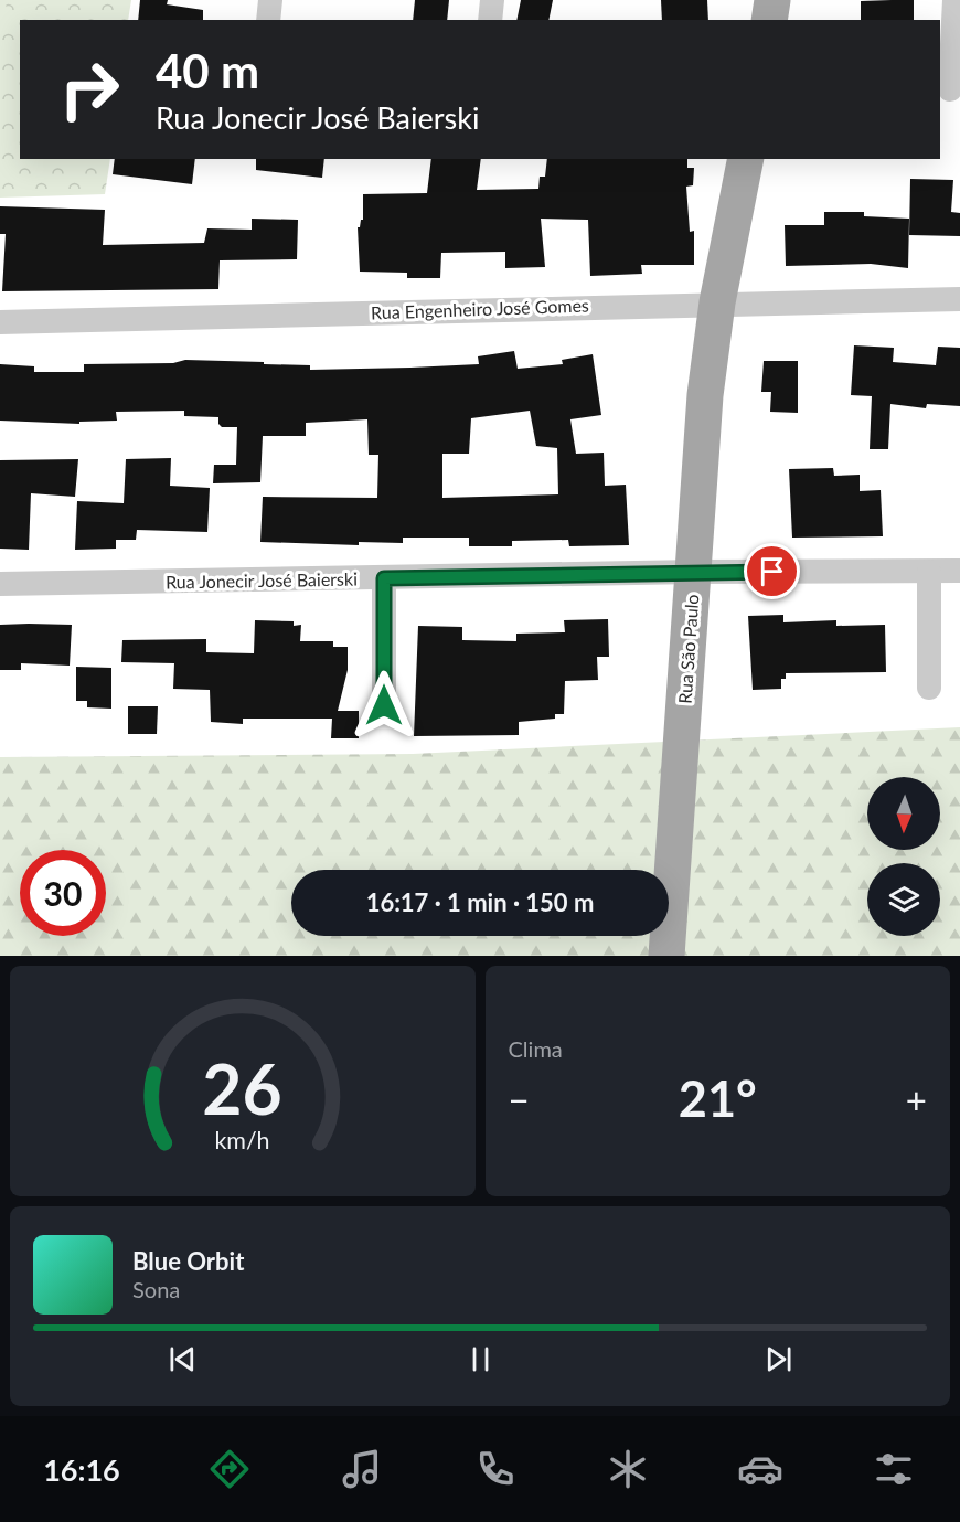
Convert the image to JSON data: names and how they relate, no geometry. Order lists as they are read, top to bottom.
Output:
{
  "streets": {
    "main road": ["Rua São Paulo"],
    "street": ["Rua Engenheiro José Gomes", "Rua Jonecir José Baierski"]
  },
  "crossings": [
    ["Rua Engenheiro José Gomes", "Rua São Paulo"],
    ["Rua Jonecir José Baierski", "Rua São Paulo"]
  ],
  "north": "bottom",
  "page": {
    "turn": ["40 m", "Rua Jonecir José Baierski"],
    "limit": "30",
    "trip": "16:17 · 1 min · 150 m",
    "tile": "Clima",
    "heat": ["−", "21°", "+"],
    "song": ["Blue Orbit", "Sona"],
    "tabs": "16:16",
    "gauge": ["26", "km/h"]
  }
}
